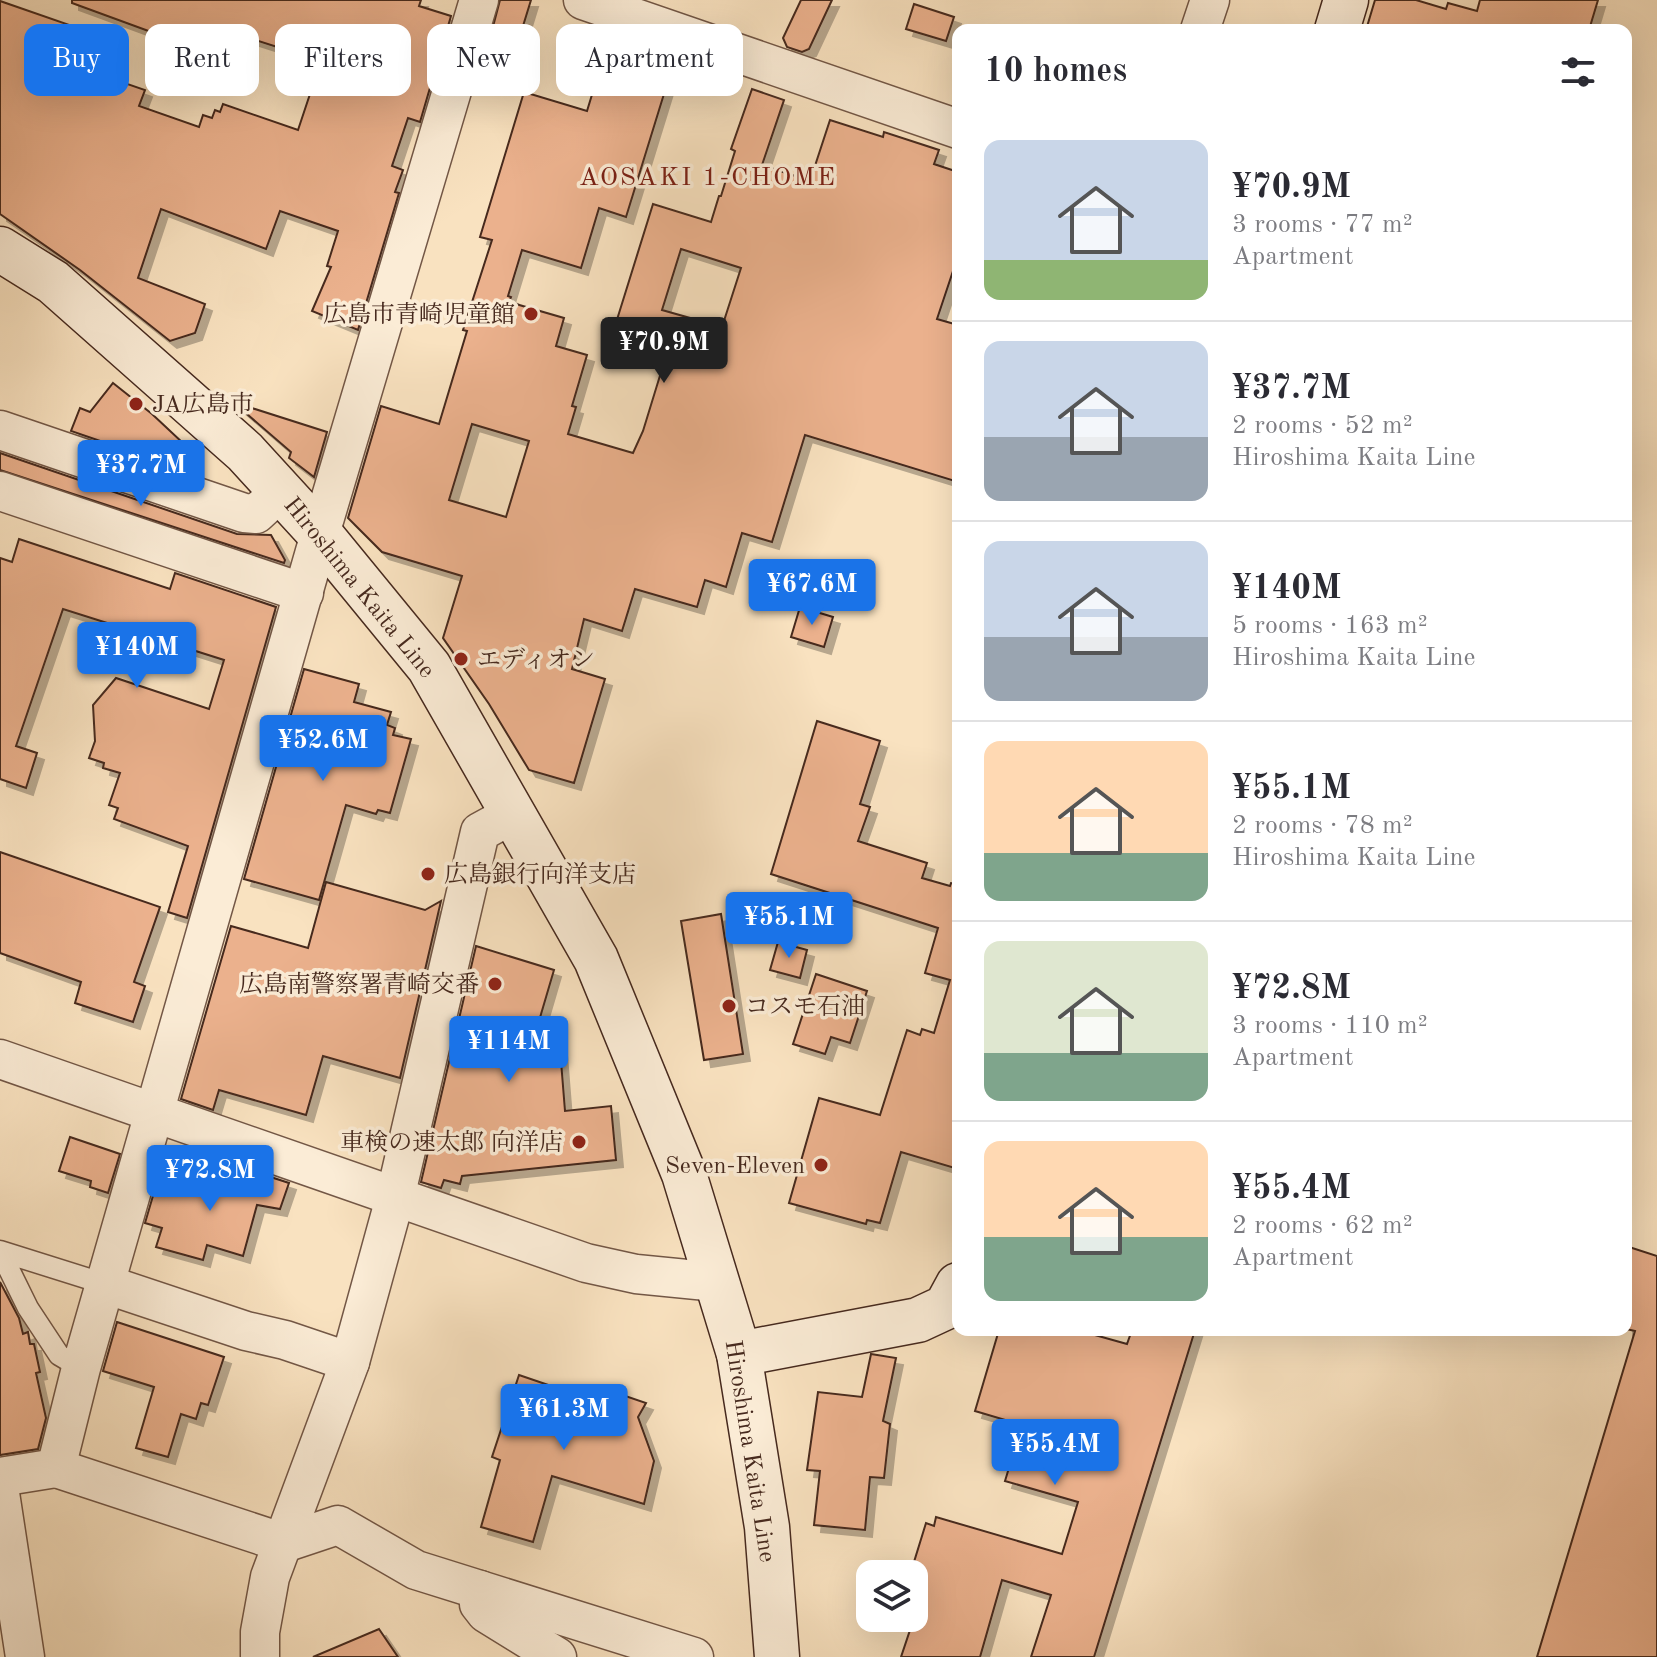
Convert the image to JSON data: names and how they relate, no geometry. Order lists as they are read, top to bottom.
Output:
{
  "streets": {
    "main road": ["Hiroshima Kaita Line"]
  },
  "districts": ["AOSAKI 1-CHOME"],
  "places": [
    "広島市青崎児童館",
    "JA広島市",
    "エディオン",
    "広島銀行向洋支店",
    "広島南警察署青崎交番",
    "コスモ石油",
    "車検の速太郎 向洋店",
    "Seven-Eleven"
  ],
  "page": {
    "chip": [
      "Buy",
      "Rent",
      "Filters",
      "New",
      "Apartment"
    ],
    "heading": "10 homes",
    "list": [
      {
        "name": "¥70.9M",
        "note": "3 rooms · 77 m² · Apartment"
      },
      {
        "name": "¥37.7M",
        "note": "2 rooms · 52 m² · Hiroshima Kaita Line"
      },
      {
        "name": "¥140M",
        "note": "5 rooms · 163 m² · Hiroshima Kaita Line"
      },
      {
        "name": "¥55.1M",
        "note": "2 rooms · 78 m² · Hiroshima Kaita Line"
      },
      {
        "name": "¥72.8M",
        "note": "3 rooms · 110 m² · Apartment"
      },
      {
        "name": "¥55.4M",
        "note": "2 rooms · 62 m² · Apartment"
      }
    ],
    "price": [
      "¥70.9M",
      "¥37.7M",
      "¥67.6M",
      "¥140M",
      "¥52.6M",
      "¥55.1M",
      "¥114M",
      "¥72.8M",
      "¥61.3M",
      "¥55.4M"
    ]
  }
}
